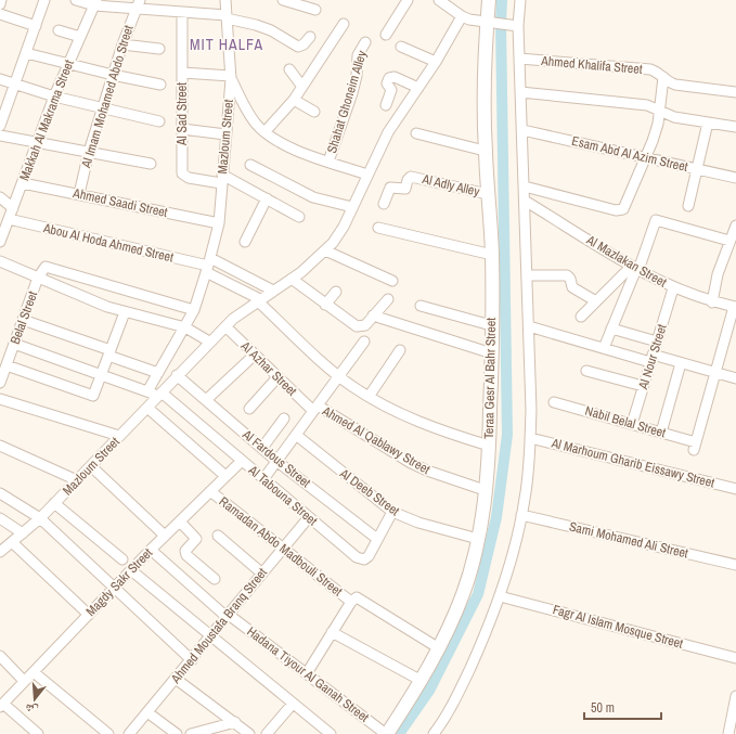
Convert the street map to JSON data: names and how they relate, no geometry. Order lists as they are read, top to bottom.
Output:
{
  "streets": {
    "street": [
      "Ahmed Khalifa Street",
      "Al Imam Mohamed Abdo Street",
      "Shahat Ghoneim Alley",
      "Al Sad Street",
      "Makkah Al Makrama Street",
      "Mazloum Street",
      "Esam Abd Al Azim Street",
      "Al Adly Alley",
      "Ahmed Saadi Street",
      "Abou Al Hoda Ahmed Street",
      "Al Mazlakan Street",
      "Belal Street",
      "Al Nour Street",
      "Al Azhar Street",
      "Teraa Gesr Al Bahr Street",
      "Nabil Belal Street",
      "Ahmed Al Qablawy Street",
      "Al Fardous Street",
      "Al Marhoum Gharib Eissawy Street",
      "Al Deeb Street",
      "Al Tabouna Street",
      "Sami Mohamed Ali Street",
      "Ramadan Abdo Madbouli Street",
      "Magdy Sakr Street",
      "Ahmed Moustafa Branq Street",
      "Fagr Al Islam Mosque Street",
      "Hadana Tiyour Al Ganah Street"
    ]
  },
  "crossings": [
    ["Al Imam Mohamed Abdo Street", "Ahmed Saadi Street"],
    ["Al Sad Street", "Mazloum Street"],
    ["Makkah Al Makrama Street", "Ahmed Saadi Street"],
    ["Makkah Al Makrama Street", "Abou Al Hoda Ahmed Street"],
    ["Mazloum Street", "Ahmed Saadi Street"],
    ["Mazloum Street", "Abou Al Hoda Ahmed Street"],
    ["Mazloum Street", "Al Azhar Street"],
    ["Mazloum Street", "Al Fardous Street"],
    ["Mazloum Street", "Al Tabouna Street"],
    ["Al Adly Alley", "Teraa Gesr Al Bahr Street"],
    ["Al Mazlakan Street", "Al Nour Street"],
    ["Belal Street", "Al Tabouna Street"],
    ["Al Nour Street", "Nabil Belal Street"],
    ["Al Azhar Street", "Ahmed Al Qablawy Street"],
    ["Teraa Gesr Al Bahr Street", "Ahmed Al Qablawy Street"],
    ["Teraa Gesr Al Bahr Street", "Al Deeb Street"],
    ["Teraa Gesr Al Bahr Street", "Ramadan Abdo Madbouli Street"],
    ["Teraa Gesr Al Bahr Street", "Hadana Tiyour Al Ganah Street"],
    ["Al Fardous Street", "Al Tabouna Street"],
    ["Al Deeb Street", "Al Tabouna Street"],
    ["Al Tabouna Street", "Magdy Sakr Street"],
    ["Al Tabouna Street", "Ahmed Moustafa Branq Street"],
    ["Ramadan Abdo Madbouli Street", "Magdy Sakr Street"],
    ["Ramadan Abdo Madbouli Street", "Ahmed Moustafa Branq Street"],
    ["Magdy Sakr Street", "Hadana Tiyour Al Ganah Street"],
    ["Ahmed Moustafa Branq Street", "Hadana Tiyour Al Ganah Street"]
  ],
  "districts": ["MIT HALFA"],
  "scale_bar": "50 m",
  "north": "bottom"
}
